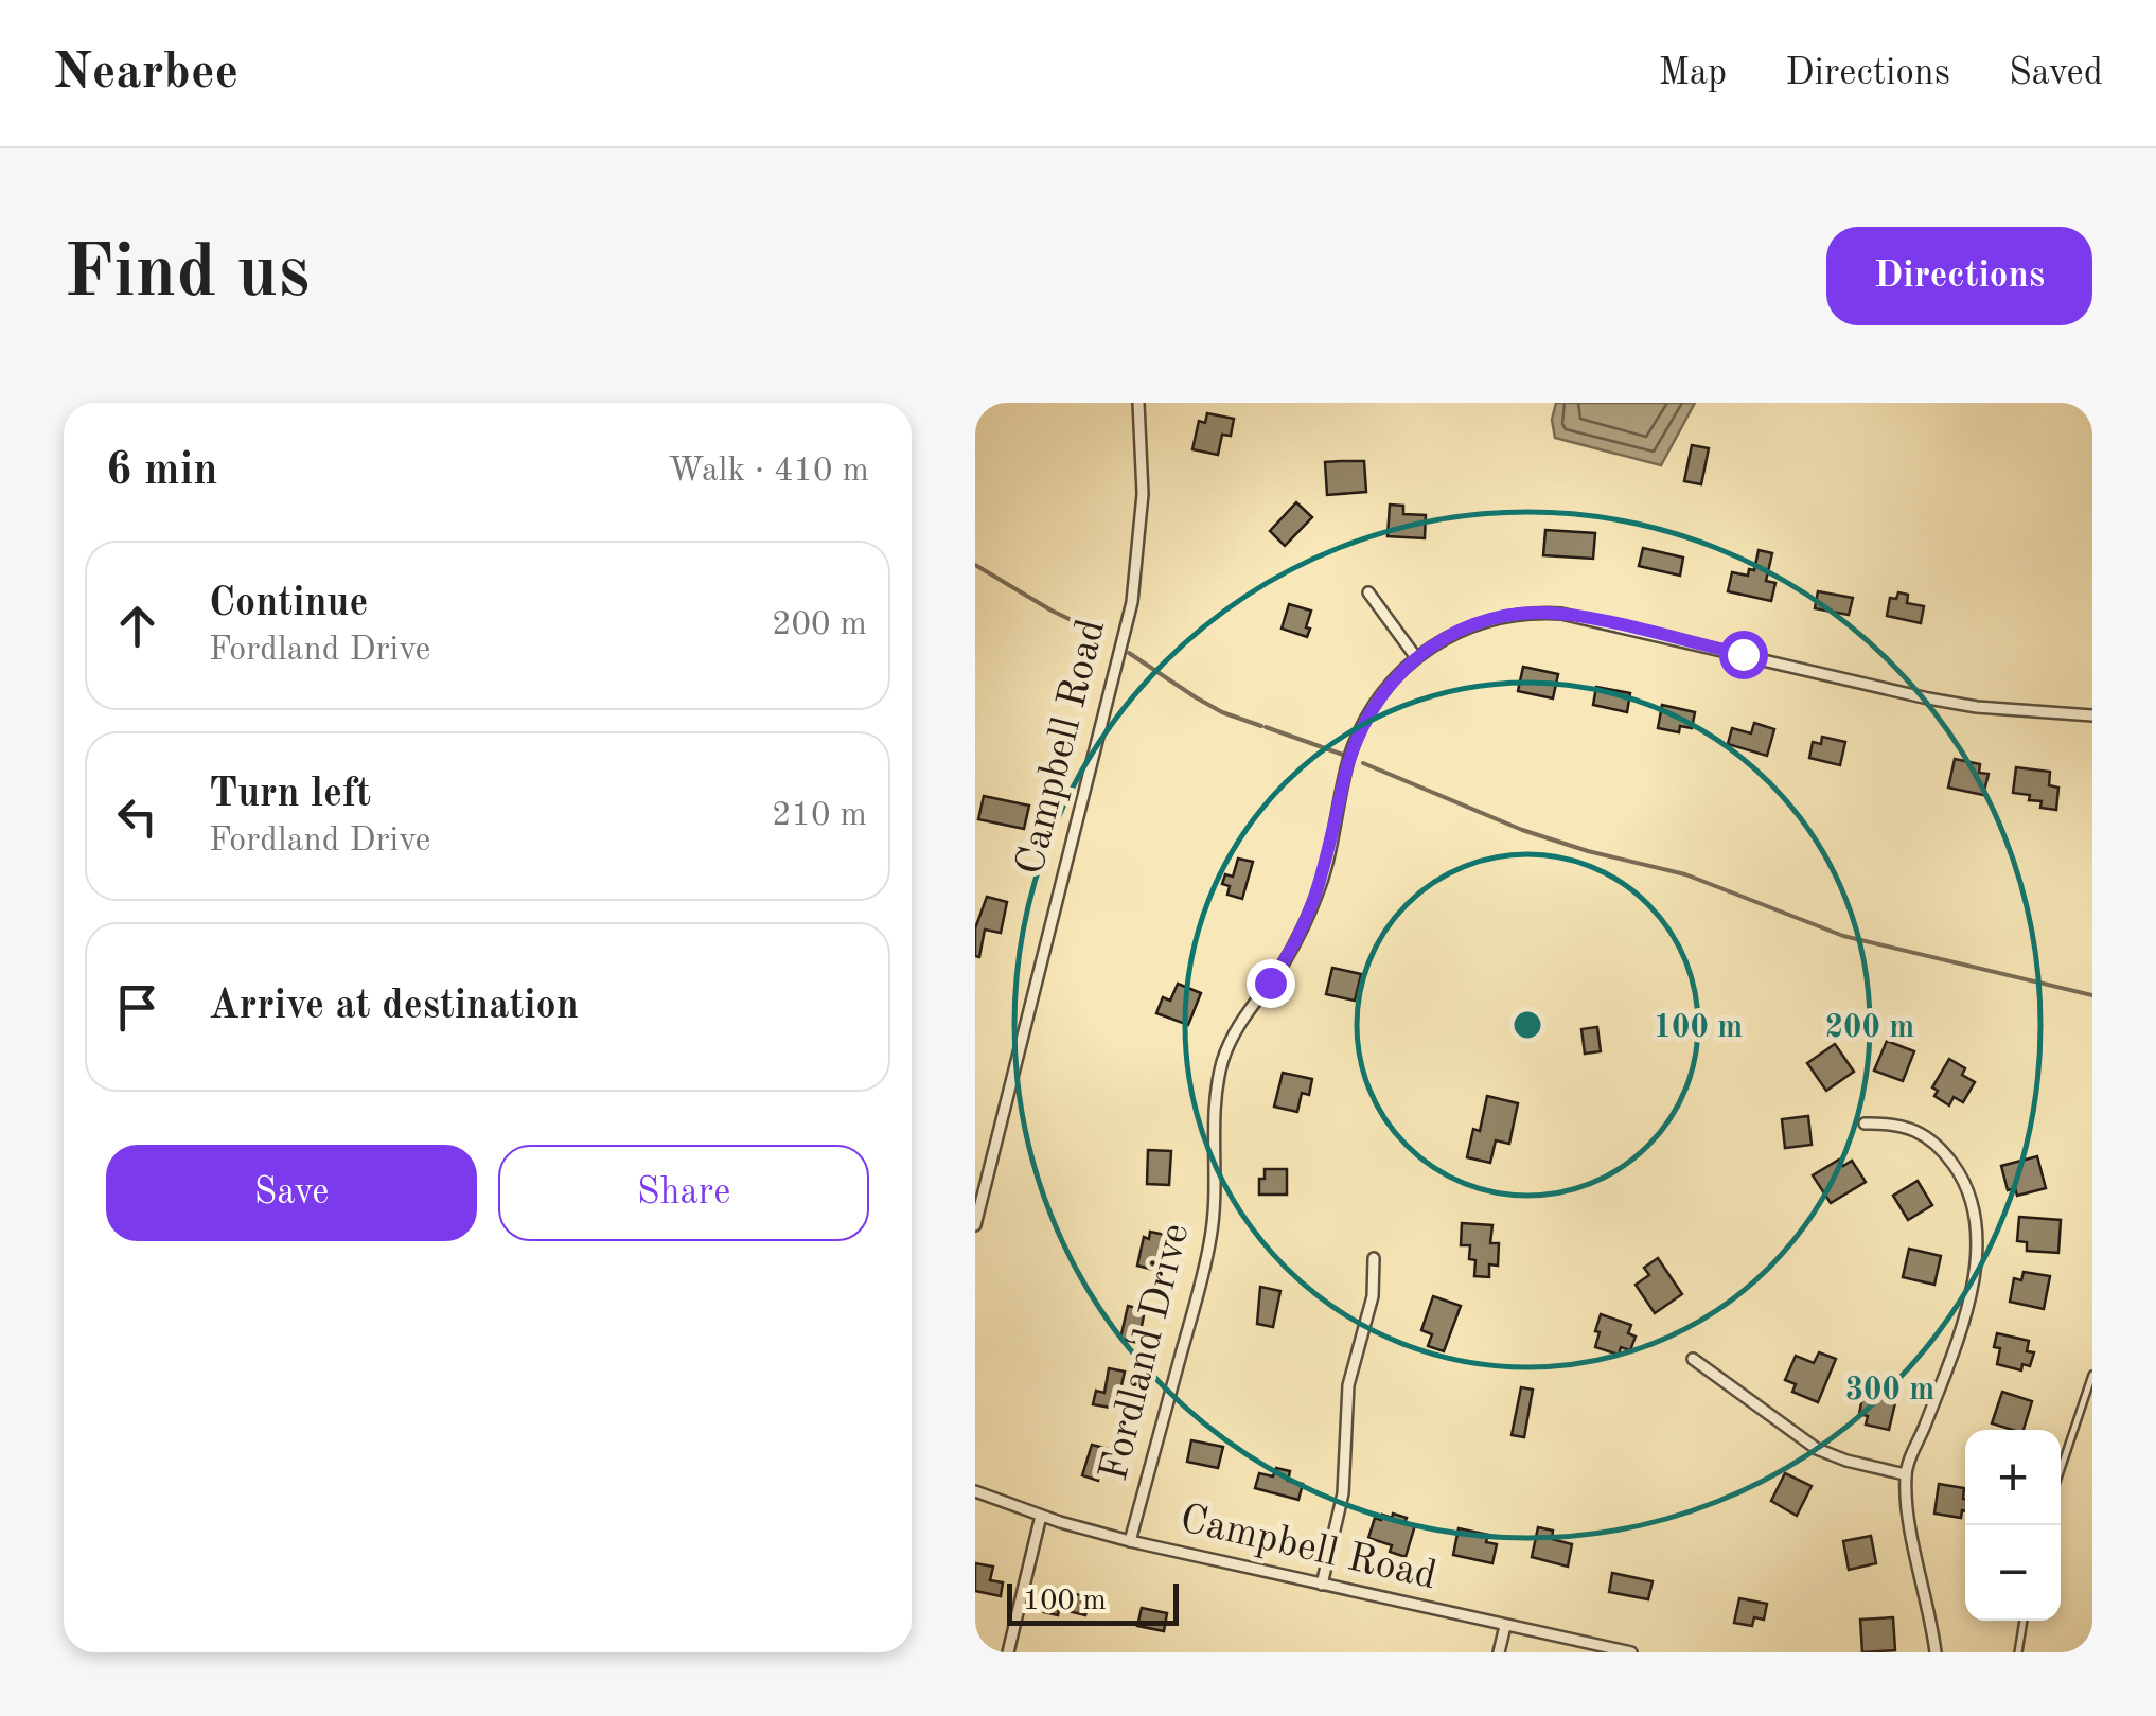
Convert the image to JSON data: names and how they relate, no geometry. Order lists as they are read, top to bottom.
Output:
{
  "streets": {
    "street": ["Campbell Road", "Fordland Drive"]
  },
  "crossings": [
    ["Campbell Road", "Fordland Drive"]
  ],
  "scale_bar": "100 m",
  "page": {
    "header": "Nearbee",
    "nav": ["Map", "Directions", "Saved"],
    "buttons": [
      "Directions",
      ["Save", "Share"]
    ],
    "title": "Find us",
    "heading": ["6 min", "Walk · 410 m"],
    "list": [
      ["Continue", "Fordland Drive", "200 m"],
      ["Turn left", "Fordland Drive", "210 m"],
      "Arrive at destination"
    ],
    "map_buttons": ["+", "−"],
    "scale": "100 m"
  },
  "rings": ["100 m", "200 m", "300 m"]
}
